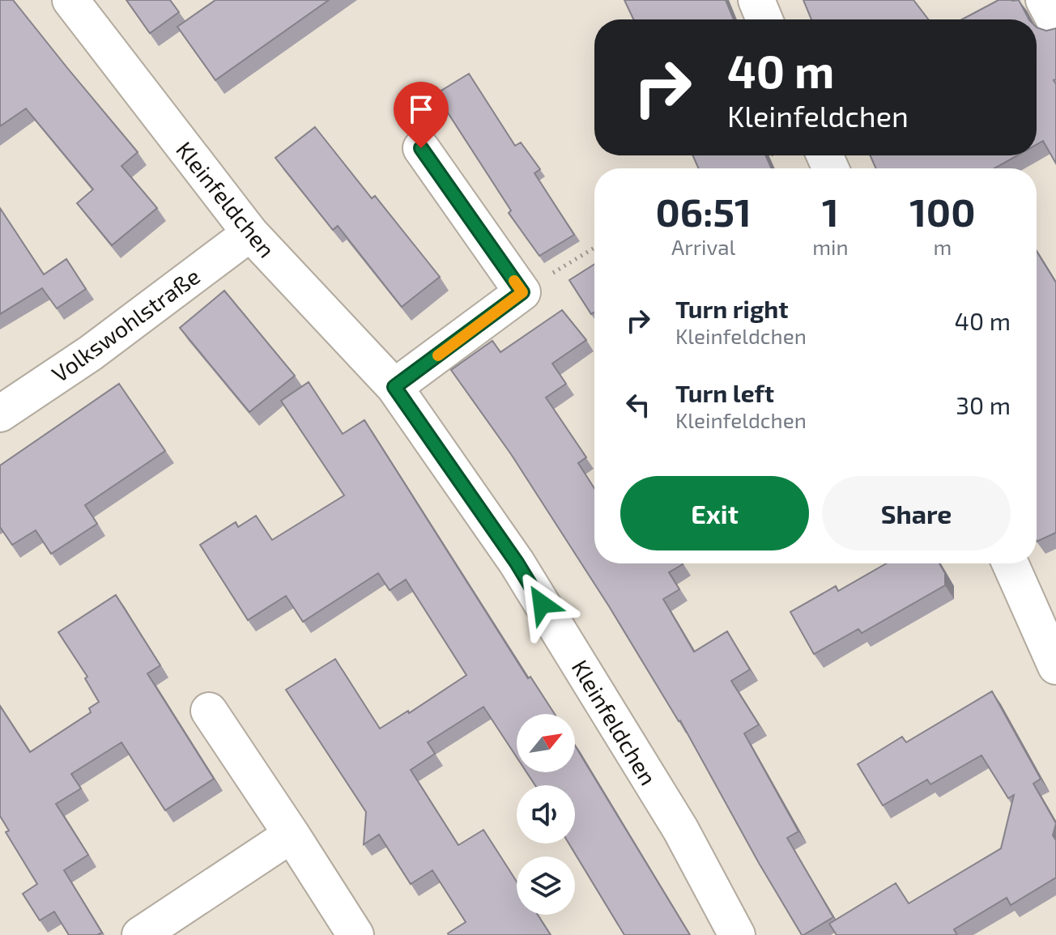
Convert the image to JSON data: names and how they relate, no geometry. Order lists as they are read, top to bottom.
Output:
{
  "streets": {
    "street": ["Kleinfeldchen", "Volkswohlstraße"]
  },
  "crossings": [
    ["Kleinfeldchen", "Volkswohlstraße"]
  ],
  "north": "top right",
  "page": {
    "turn": ["40 m", "Kleinfeldchen"],
    "eta": [
      "06:51",
      "Arrival",
      "1",
      "min",
      "100",
      "m"
    ],
    "list": [
      {
        "name": "Turn right",
        "note": "Kleinfeldchen",
        "value": "40 m"
      },
      {
        "name": "Turn left",
        "note": "Kleinfeldchen",
        "value": "30 m"
      }
    ],
    "buttons": ["Exit", "Share"]
  }
}
